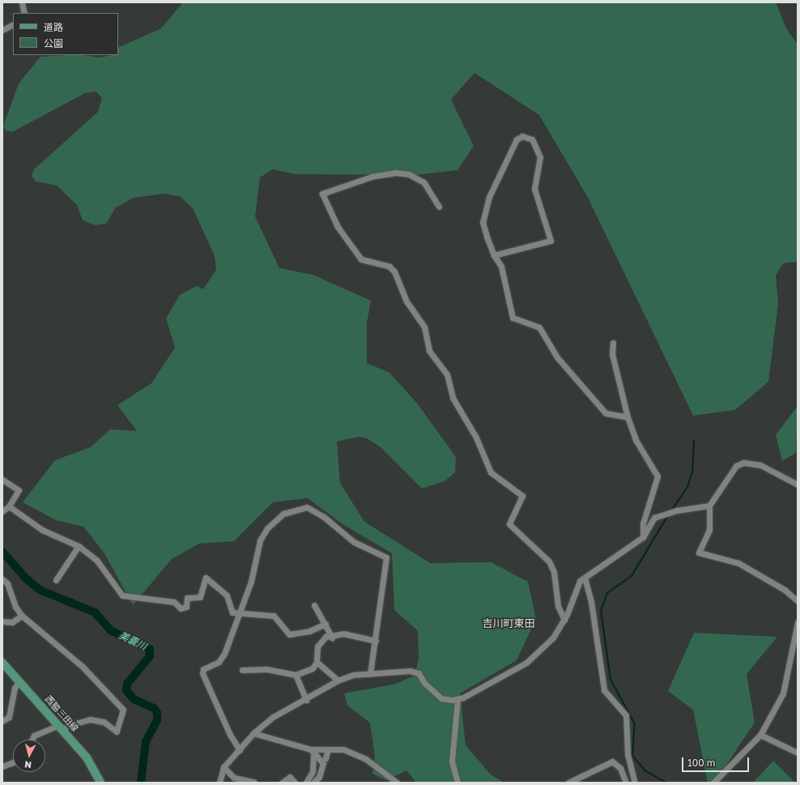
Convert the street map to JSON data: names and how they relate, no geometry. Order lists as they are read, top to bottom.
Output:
{
  "streets": {
    "main road": ["西脇三田線"]
  },
  "districts": ["吉川町東田"],
  "water": ["美嚢川"],
  "legend": ["道路", "公園"],
  "scale_bar": "100 m",
  "north": "bottom"
}
